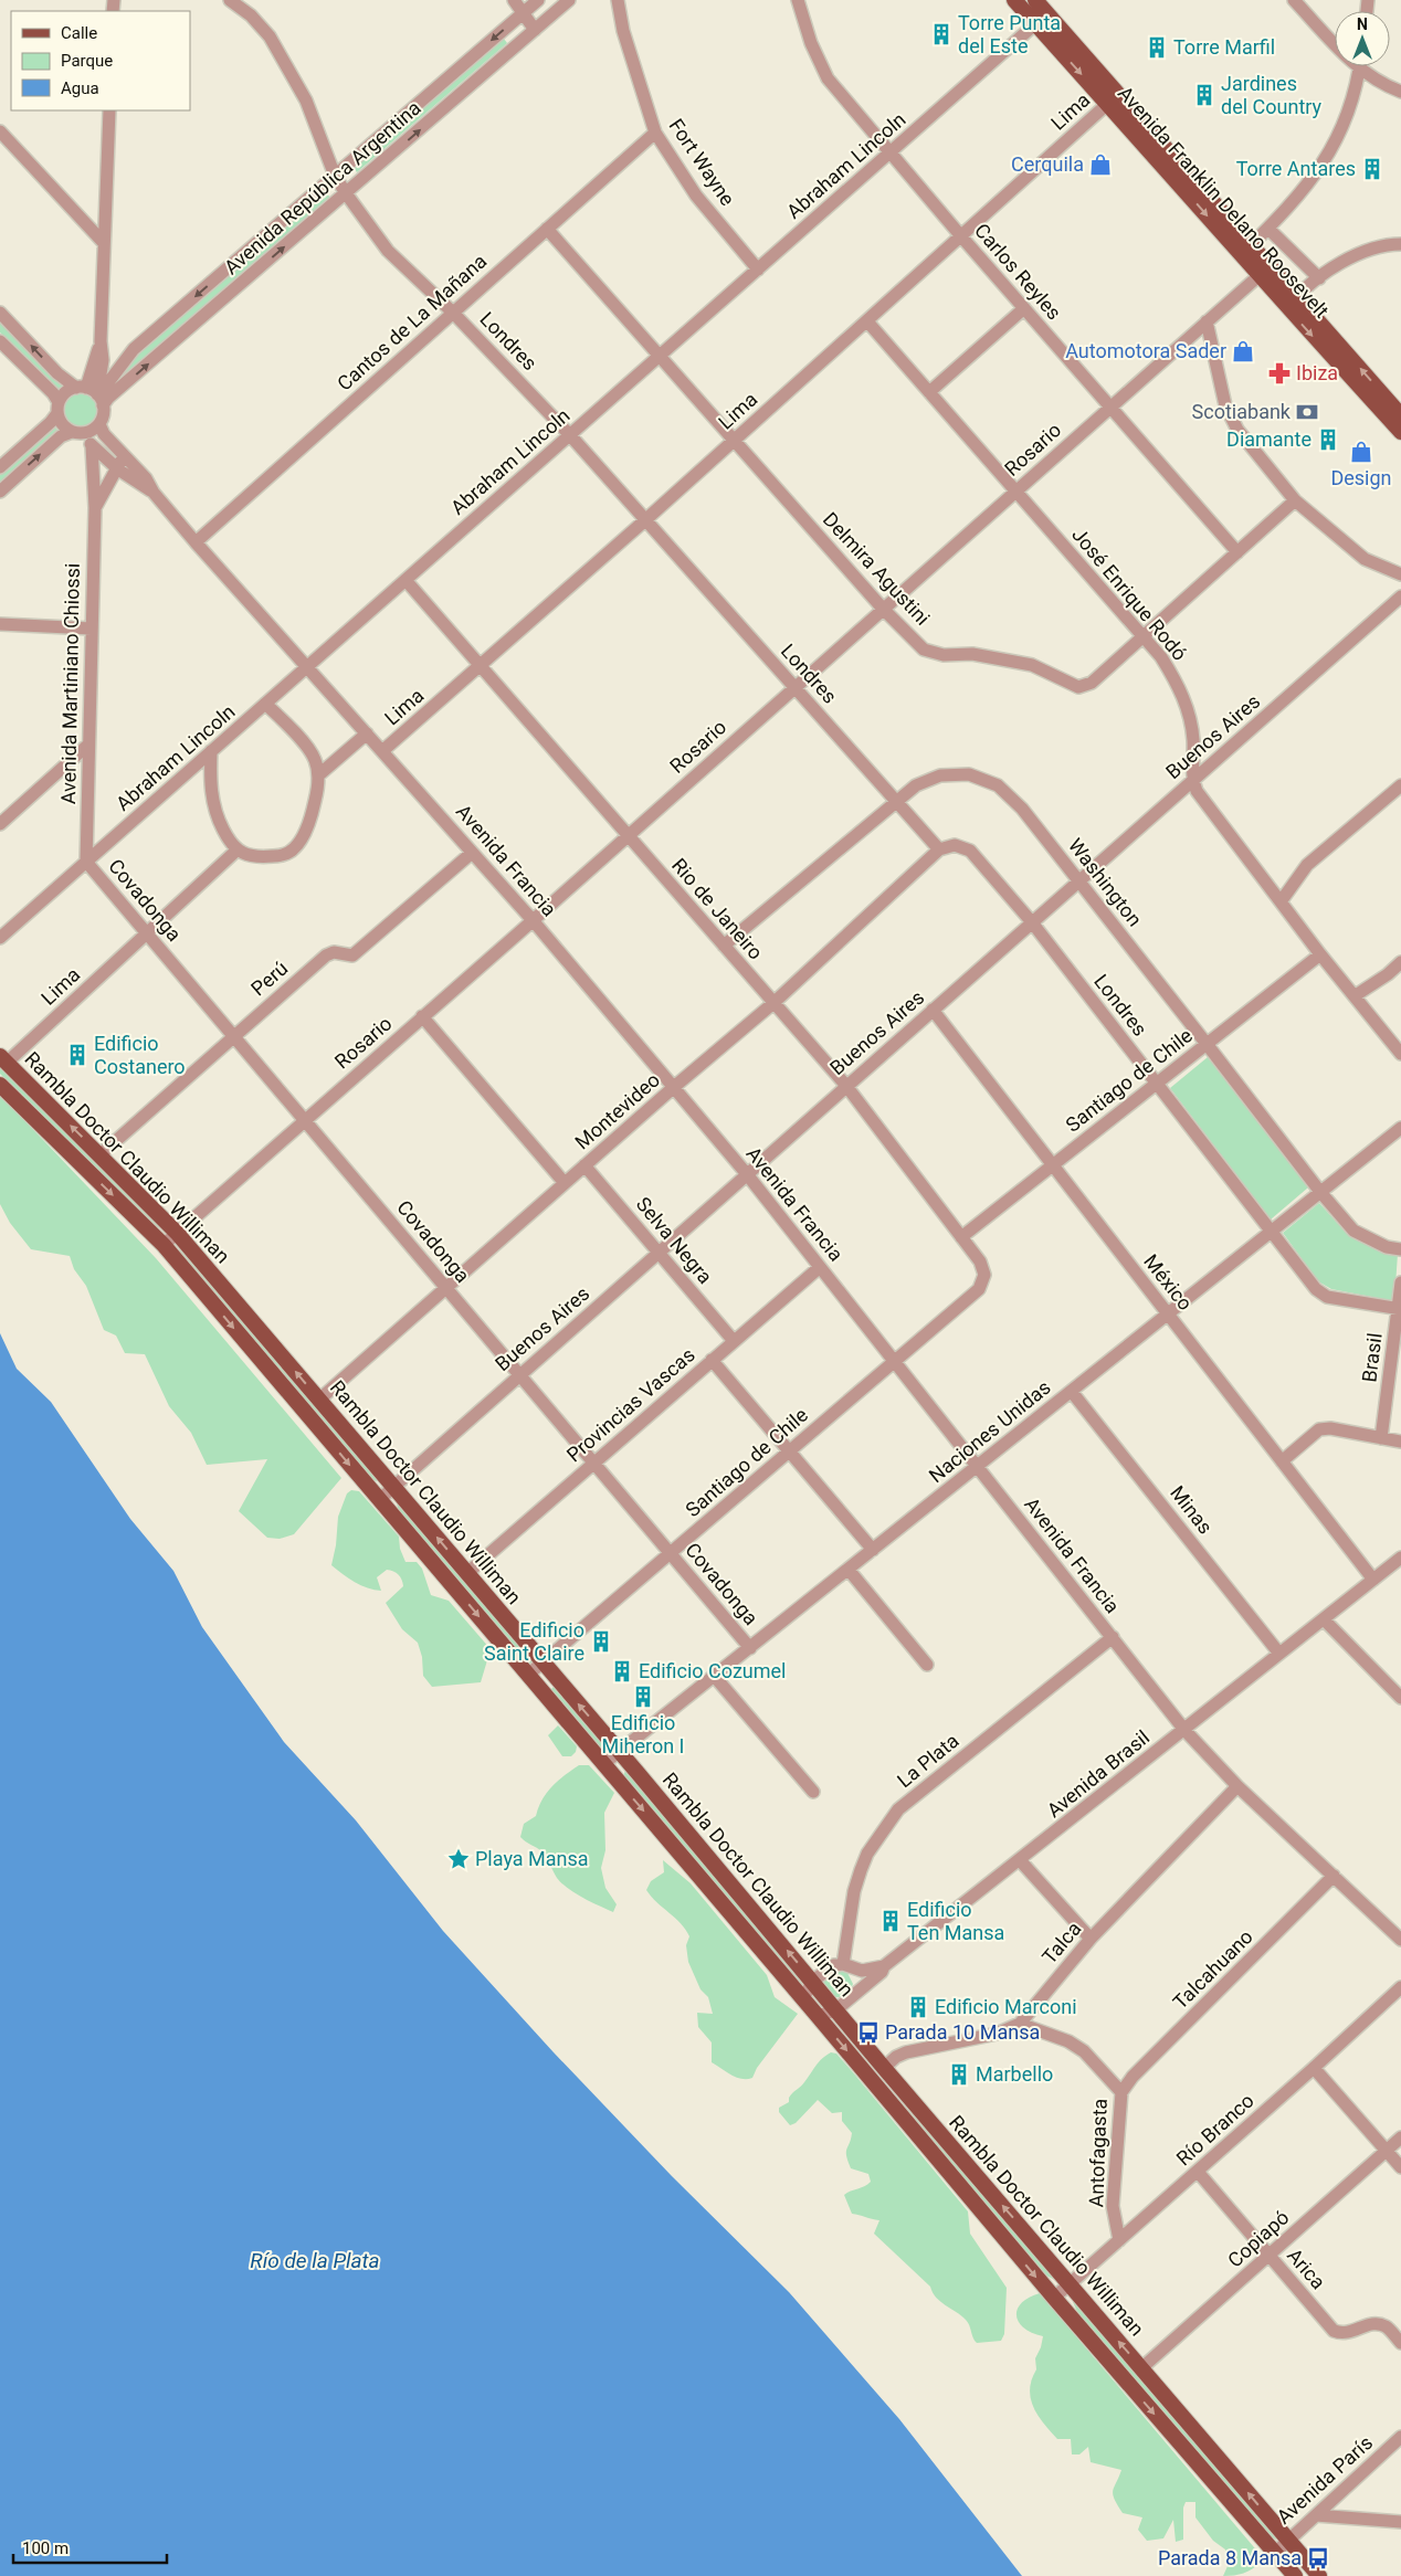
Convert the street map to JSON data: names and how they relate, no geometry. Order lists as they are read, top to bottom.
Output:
{
  "streets": {
    "main road": ["Avenida Franklin Delano Roosevelt", "Rambla Doctor Claudio Williman"],
    "street": [
      "Lima",
      "Fort Wayne",
      "Abraham Lincoln",
      "Avenida República Argentina",
      "Carlos Reyles",
      "Cantos de La Mañana",
      "Londres",
      "Rosario",
      "Delmira Agustini",
      "José Enrique Rodó",
      "Avenida Martiniano Chiossi",
      "Buenos Aires",
      "Avenida Francia",
      "Washington",
      "Covadonga",
      "Rio de Janeiro",
      "Perú",
      "Santiago de Chile",
      "Montevideo",
      "Selva Negra",
      "México",
      "Brasil",
      "Provincias Vascas",
      "Naciones Unidas",
      "Minas",
      "La Plata",
      "Avenida Brasil",
      "Talca",
      "Talcahuano",
      "Río Branco",
      "Antofagasta",
      "Copiapó",
      "Arica",
      "Avenida París"
    ]
  },
  "crossings": [
    ["Lima", "Abraham Lincoln"],
    ["Lima", "Avenida Franklin Delano Roosevelt"],
    ["Lima", "Carlos Reyles"],
    ["Lima", "Londres"],
    ["Lima", "Delmira Agustini"],
    ["Lima", "José Enrique Rodó"],
    ["Lima", "Avenida Francia"],
    ["Lima", "Covadonga"],
    ["Lima", "Rio de Janeiro"],
    ["Lima", "Rambla Doctor Claudio Williman"],
    ["Fort Wayne", "Abraham Lincoln"],
    ["Fort Wayne", "Cantos de La Mañana"],
    ["Abraham Lincoln", "Avenida Franklin Delano Roosevelt"],
    ["Abraham Lincoln", "Carlos Reyles"],
    ["Abraham Lincoln", "Londres"],
    ["Abraham Lincoln", "Delmira Agustini"],
    ["Abraham Lincoln", "Avenida Martiniano Chiossi"],
    ["Abraham Lincoln", "Avenida Francia"],
    ["Abraham Lincoln", "Covadonga"],
    ["Abraham Lincoln", "Rio de Janeiro"],
    ["Avenida República Argentina", "Londres"],
    ["Avenida República Argentina", "Avenida Francia"],
    ["Avenida Franklin Delano Roosevelt", "Rosario"],
    ["Carlos Reyles", "Rosario"],
    ["Carlos Reyles", "Delmira Agustini"],
    ["Cantos de La Mañana", "Londres"],
    ["Cantos de La Mañana", "Delmira Agustini"],
    ["Cantos de La Mañana", "Avenida Francia"],
    ["Londres", "Rosario"],
    ["Londres", "Buenos Aires"],
    ["Londres", "Washington"],
    ["Londres", "Santiago de Chile"],
    ["Londres", "Montevideo"],
    ["Londres", "Brasil"],
    ["Londres", "Naciones Unidas"],
    ["Rosario", "Delmira Agustini"],
    ["Rosario", "José Enrique Rodó"],
    ["Rosario", "Avenida Francia"],
    ["Rosario", "Covadonga"],
    ["Rosario", "Rio de Janeiro"],
    ["Rosario", "Rambla Doctor Claudio Williman"],
    ["Delmira Agustini", "José Enrique Rodó"],
    ["José Enrique Rodó", "Buenos Aires"],
    ["Avenida Martiniano Chiossi", "Avenida Francia"],
    ["Avenida Martiniano Chiossi", "Covadonga"],
    ["Buenos Aires", "Avenida Francia"],
    ["Buenos Aires", "Washington"],
    ["Buenos Aires", "Covadonga"],
    ["Buenos Aires", "Rio de Janeiro"],
    ["Buenos Aires", "Rambla Doctor Claudio Williman"],
    ["Buenos Aires", "Selva Negra"],
    ["Buenos Aires", "México"],
    ["Avenida Francia", "Perú"],
    ["Avenida Francia", "Santiago de Chile"],
    ["Avenida Francia", "Montevideo"],
    ["Avenida Francia", "Provincias Vascas"],
    ["Avenida Francia", "Naciones Unidas"],
    ["Avenida Francia", "La Plata"],
    ["Avenida Francia", "Avenida Brasil"],
    ["Avenida Francia", "Talca"],
    ["Avenida Francia", "Talcahuano"],
    ["Washington", "Rio de Janeiro"],
    ["Washington", "Santiago de Chile"],
    ["Washington", "Naciones Unidas"],
    ["Covadonga", "Perú"],
    ["Covadonga", "Santiago de Chile"],
    ["Covadonga", "Montevideo"],
    ["Covadonga", "Provincias Vascas"],
    ["Covadonga", "Naciones Unidas"],
    ["Rio de Janeiro", "Santiago de Chile"],
    ["Rio de Janeiro", "Montevideo"],
    ["Perú", "Rambla Doctor Claudio Williman"],
    ["Santiago de Chile", "Rambla Doctor Claudio Williman"],
    ["Santiago de Chile", "México"],
    ["Montevideo", "Rambla Doctor Claudio Williman"],
    ["Montevideo", "Selva Negra"],
    ["Rambla Doctor Claudio Williman", "Provincias Vascas"],
    ["Rambla Doctor Claudio Williman", "Naciones Unidas"],
    ["Rambla Doctor Claudio Williman", "Avenida Brasil"],
    ["Rambla Doctor Claudio Williman", "Talca"],
    ["Rambla Doctor Claudio Williman", "Río Branco"],
    ["Rambla Doctor Claudio Williman", "Copiapó"],
    ["Rambla Doctor Claudio Williman", "Avenida París"],
    ["Selva Negra", "Provincias Vascas"],
    ["México", "Naciones Unidas"],
    ["México", "Avenida Brasil"],
    ["Naciones Unidas", "Minas"],
    ["Minas", "Avenida Brasil"],
    ["Talca", "Antofagasta"],
    ["Talcahuano", "Antofagasta"],
    ["Río Branco", "Antofagasta"],
    ["Río Branco", "Arica"],
    ["Copiapó", "Arica"]
  ],
  "water": ["Río de la Plata"],
  "places": {
    "building": [
      "Torre Punta del Este",
      "Torre Marfil",
      "Jardines del Country",
      "Torre Antares",
      "Diamante",
      "Edificio Costanero",
      "Edificio Saint Claire",
      "Edificio Cozumel",
      "Edificio Miheron I",
      "Edificio Ten Mansa",
      "Edificio Marconi",
      "Marbello"
    ],
    "shop": ["Cerquila", "Automotora Sader", "Design"],
    "pharmacy": ["Ibiza"],
    "bank": ["Scotiabank"],
    "place": ["Playa Mansa"],
    "bus stop": ["Parada 10 Mansa", "Parada 8 Mansa"]
  },
  "legend": ["Calle", "Parque", "Agua"],
  "scale_bar": "100 m",
  "north": "top"
}
